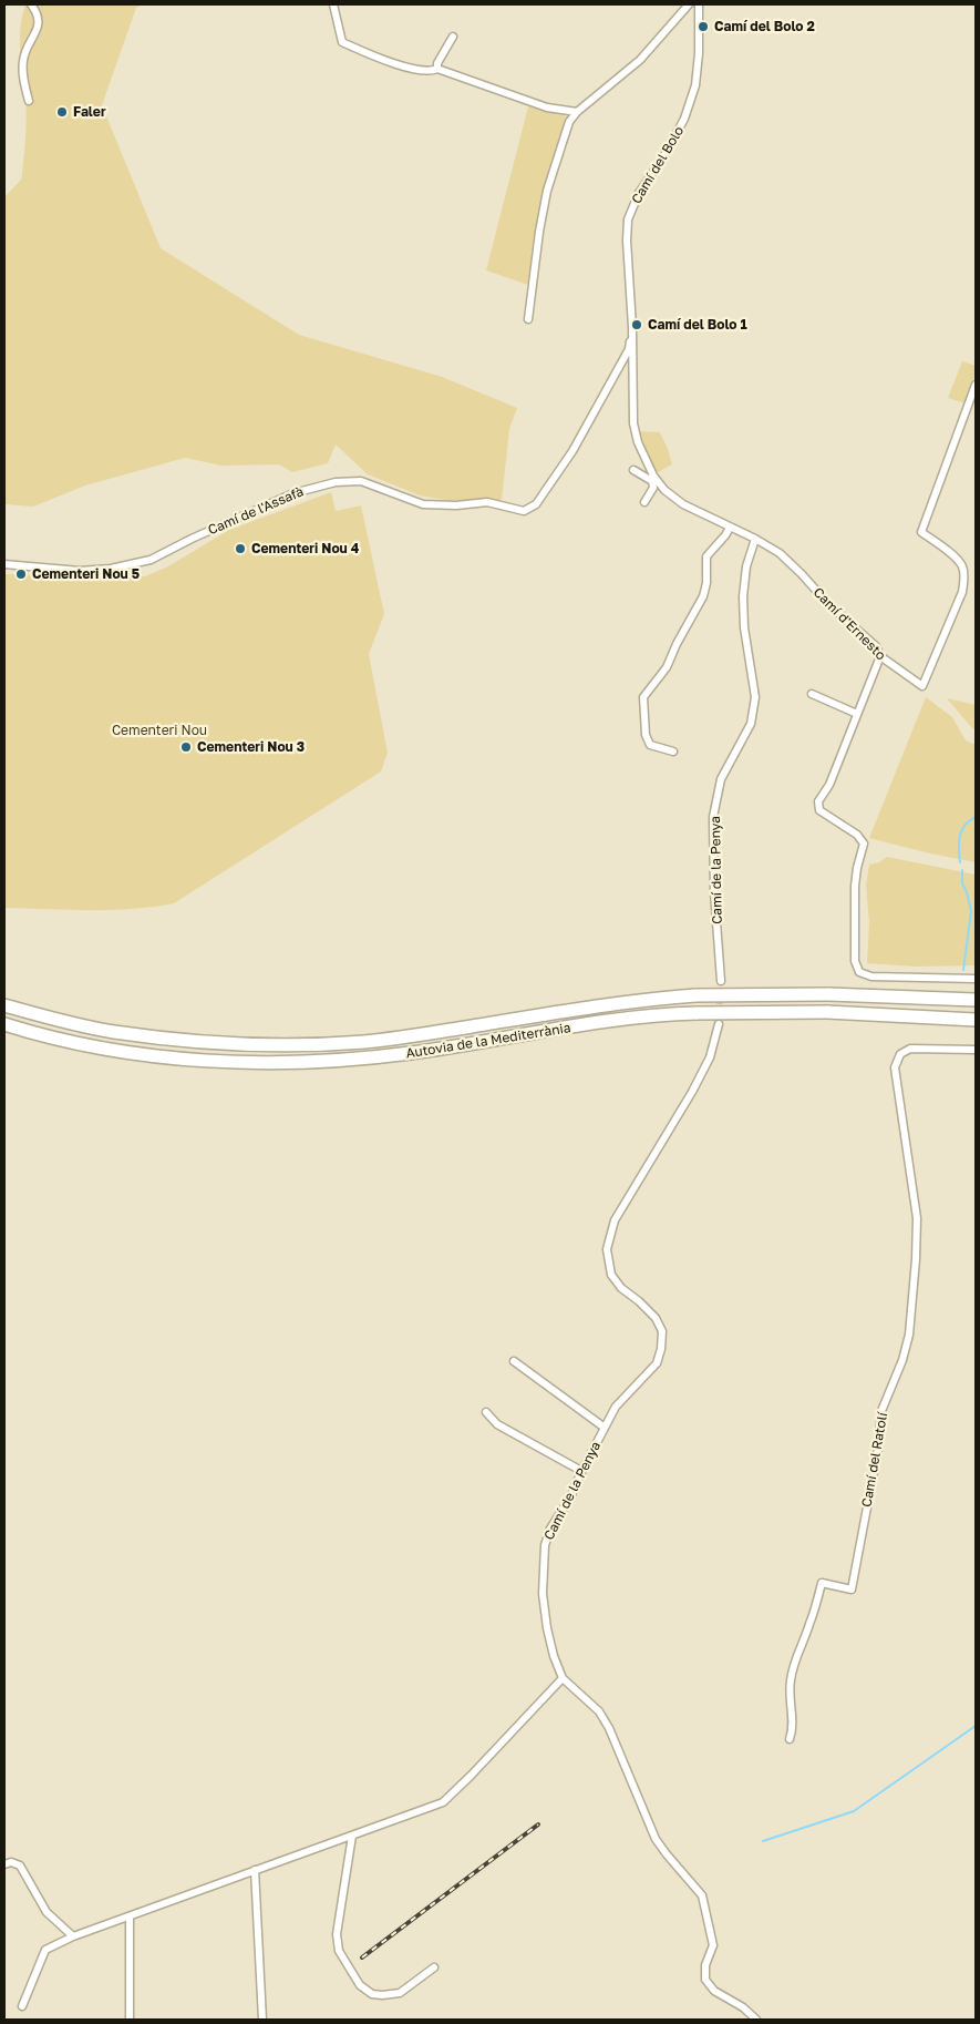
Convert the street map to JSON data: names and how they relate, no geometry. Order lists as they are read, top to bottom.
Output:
{
  "streets": {
    "highway": ["Autovia de la Mediterrània"],
    "street": [
      "Camí del Bolo",
      "Camí de l'Assafà",
      "Camí d'Ernesto",
      "Camí de la Penya",
      "Camí del Ratolí"
    ]
  },
  "crossings": [
    ["Camí del Bolo", "Camí de l'Assafà"],
    ["Camí del Bolo", "Camí d'Ernesto"],
    ["Camí de l'Assafà", "Camí d'Ernesto"],
    ["Camí d'Ernesto", "Camí de la Penya"]
  ],
  "parks": ["Cementeri Nou"],
  "places": [
    "Camí del Bolo 2",
    "Faler",
    "Camí del Bolo 1",
    "Cementeri Nou 4",
    "Cementeri Nou 5",
    "Cementeri Nou 3"
  ]
}
